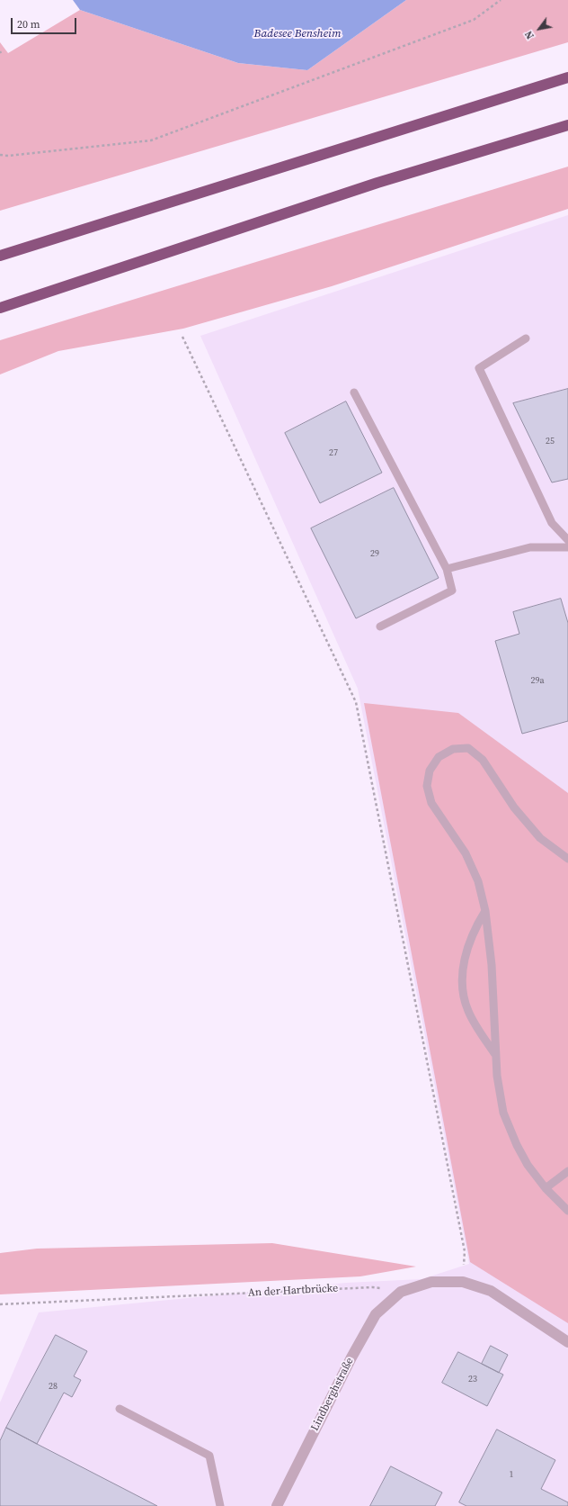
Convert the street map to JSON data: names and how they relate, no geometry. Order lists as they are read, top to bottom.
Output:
{
  "streets": {
    "street": ["Lindberghstraße"],
    "path": ["An der Hartbrücke"]
  },
  "crossings": [
    ["An der Hartbrücke", "Lindberghstraße"]
  ],
  "water": ["Badesee Bensheim"],
  "house_numbers": [
    "25",
    "27",
    "29",
    "29a",
    "23",
    "28",
    "1"
  ],
  "scale_bar": "20 m",
  "north": "bottom left"
}
